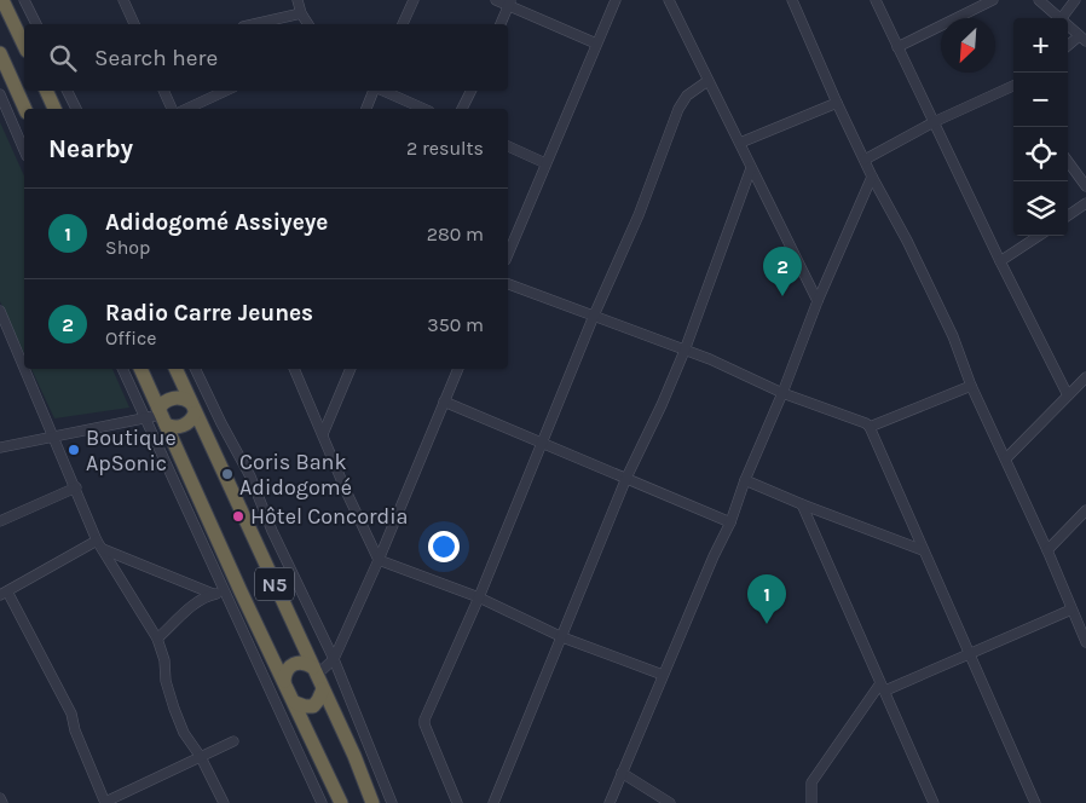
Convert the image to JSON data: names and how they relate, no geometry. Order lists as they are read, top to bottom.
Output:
{
  "streets": {
    "highway": ["N5"]
  },
  "places": ["Boutique ApSonic", "Coris Bank Adidogomé", "Hôtel Concordia"],
  "north": "bottom left",
  "page": {
    "map_buttons": ["+", "−"],
    "search": "Search here",
    "heading": ["Nearby", "2 results"],
    "list": [
      {
        "mark": "1",
        "name": "Adidogomé Assiyeye",
        "note": "Shop",
        "value": "280 m"
      },
      {
        "mark": "2",
        "name": "Radio Carre Jeunes",
        "note": "Office",
        "value": "350 m"
      }
    ],
    "pins": ["2", "1"]
  }
}
